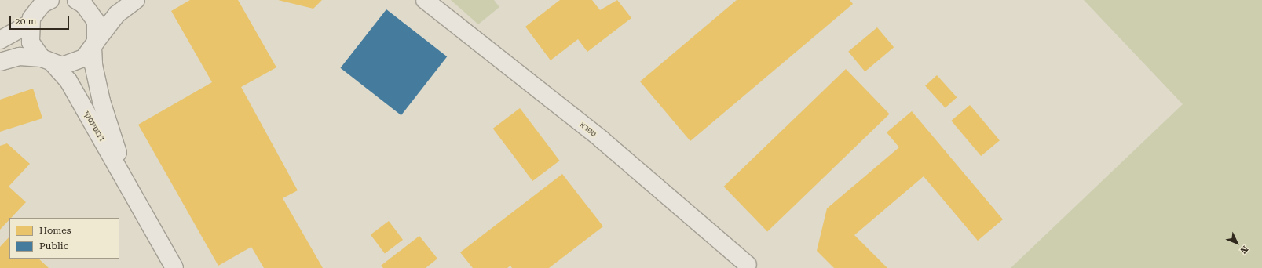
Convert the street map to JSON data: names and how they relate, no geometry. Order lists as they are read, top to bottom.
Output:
{
  "streets": {
    "street": ["ז'בוטינסקי", "ספרא"]
  },
  "legend": ["Homes", "Public"],
  "scale_bar": "20 m",
  "north": "bottom right"
}
